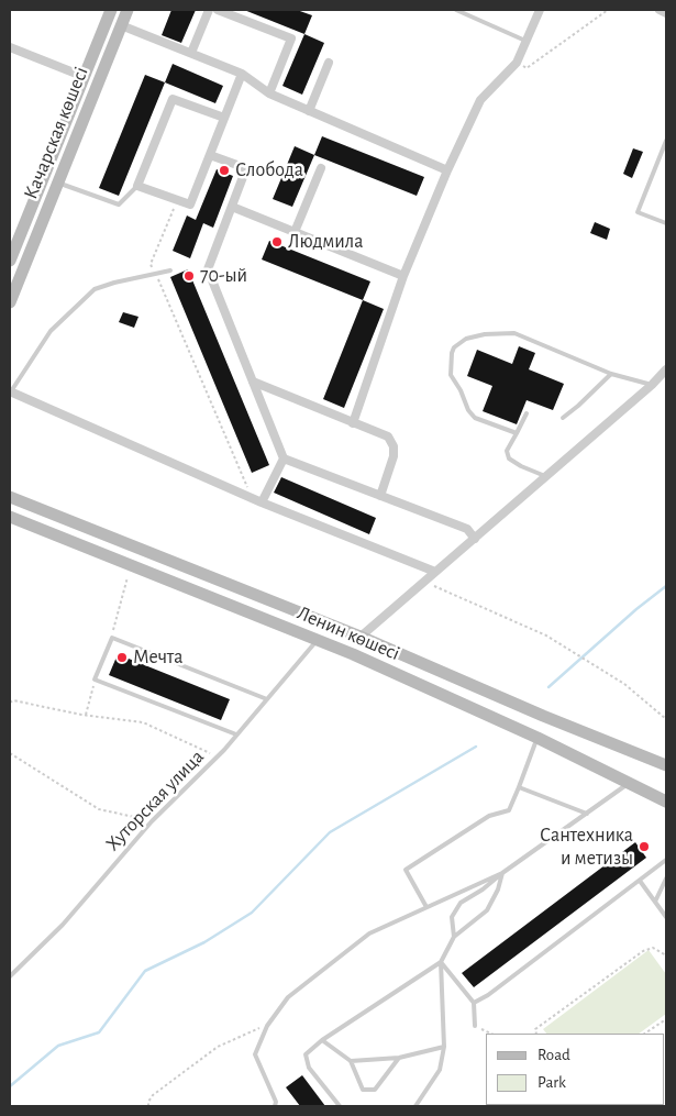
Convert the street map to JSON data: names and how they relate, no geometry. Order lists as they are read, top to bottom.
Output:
{
  "streets": {
    "main road": ["Качарская көшесі", "Ленин көшесі"],
    "lane": ["Хуторская улица"]
  },
  "crossings": [
    ["Ленин көшесі", "Хуторская улица"]
  ],
  "places": [
    "Слобода",
    "Людмила",
    "70-ый",
    "Мечта",
    "Сантехника и метизы"
  ],
  "legend": ["Road", "Park"]
}
